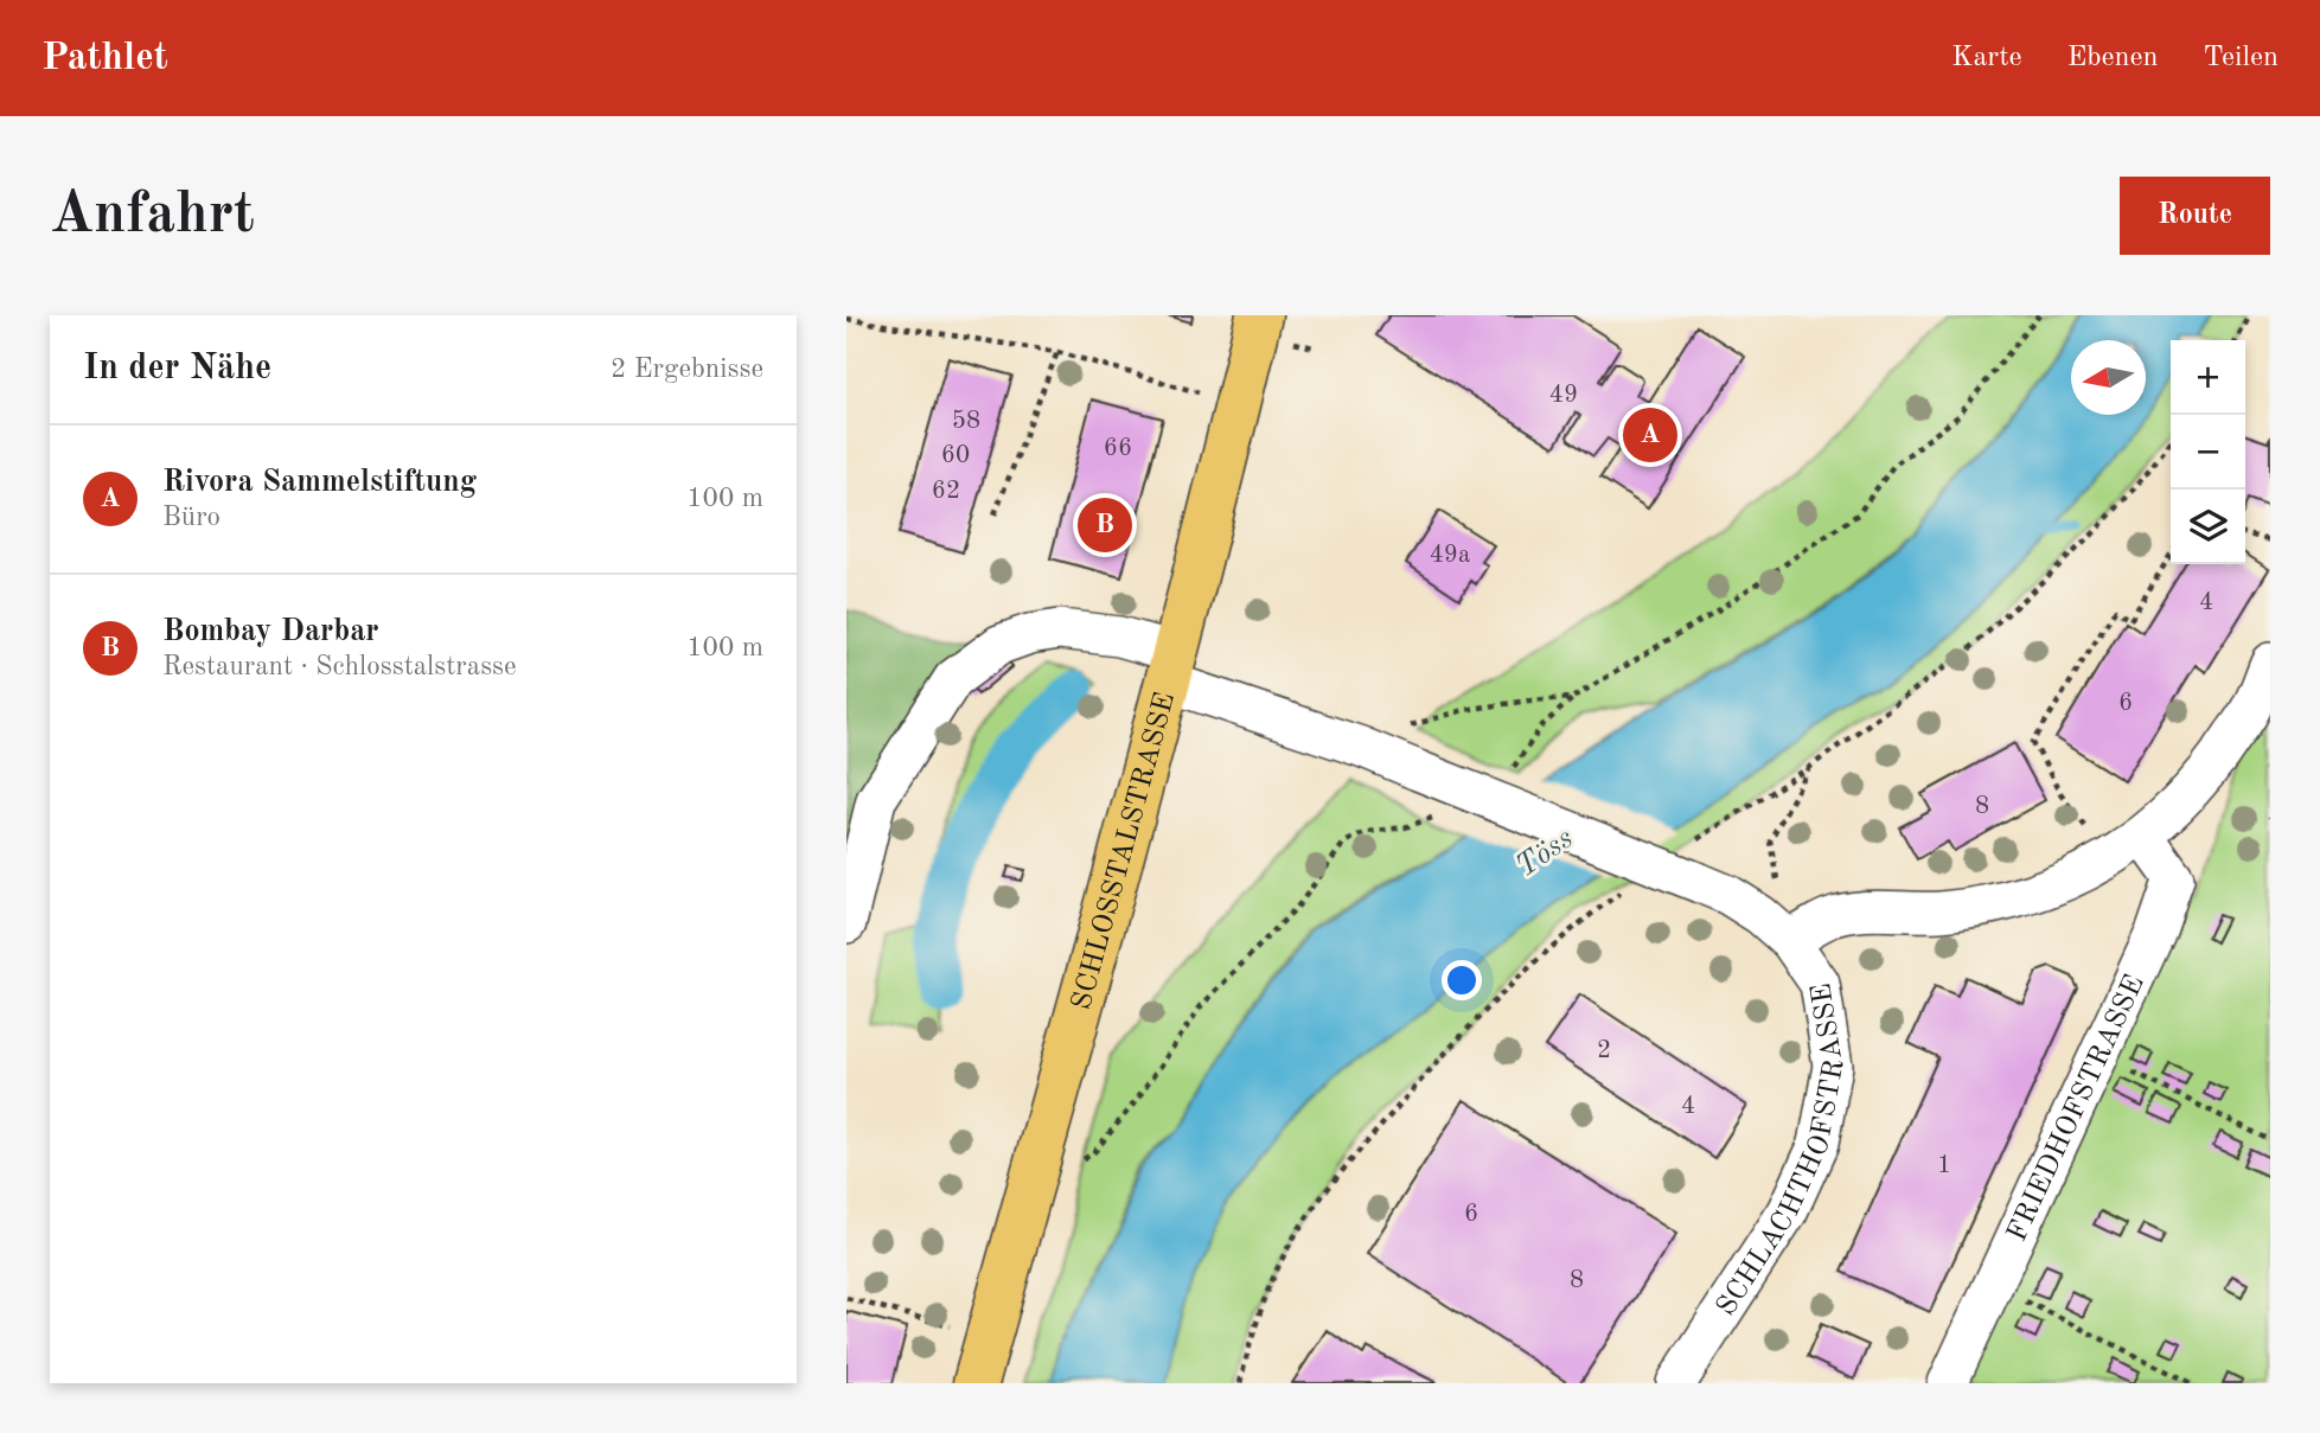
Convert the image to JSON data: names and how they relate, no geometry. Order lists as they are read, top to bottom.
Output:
{
  "streets": {
    "main road": ["SCHLOSSTALSTRASSE"],
    "street": ["FRIEDHOFSTRASSE", "SCHLACHTHOFSTRASSE"]
  },
  "crossings": [
    ["SCHLOSSTALSTRASSE", "SCHLACHTHOFSTRASSE"]
  ],
  "water": ["Töss"],
  "house_numbers": [
    "49",
    "58",
    "66",
    "60",
    "62",
    "49a",
    "4",
    "6",
    "8",
    "2",
    "4",
    "1",
    "6",
    "8"
  ],
  "north": "left",
  "page": {
    "header": "Pathlet",
    "nav": ["Karte", "Ebenen", "Teilen"],
    "buttons": "Route",
    "title": "Anfahrt",
    "heading": ["In der Nähe", "2 Ergebnisse"],
    "map_buttons": ["+", "−"],
    "pins": ["A", "B"],
    "list": [
      {
        "mark": "A",
        "name": "Rivora Sammelstiftung",
        "note": "Büro",
        "value": "100 m"
      },
      {
        "mark": "B",
        "name": "Bombay Darbar",
        "note": "Restaurant · Schlosstalstrasse",
        "value": "100 m"
      }
    ]
  }
}
